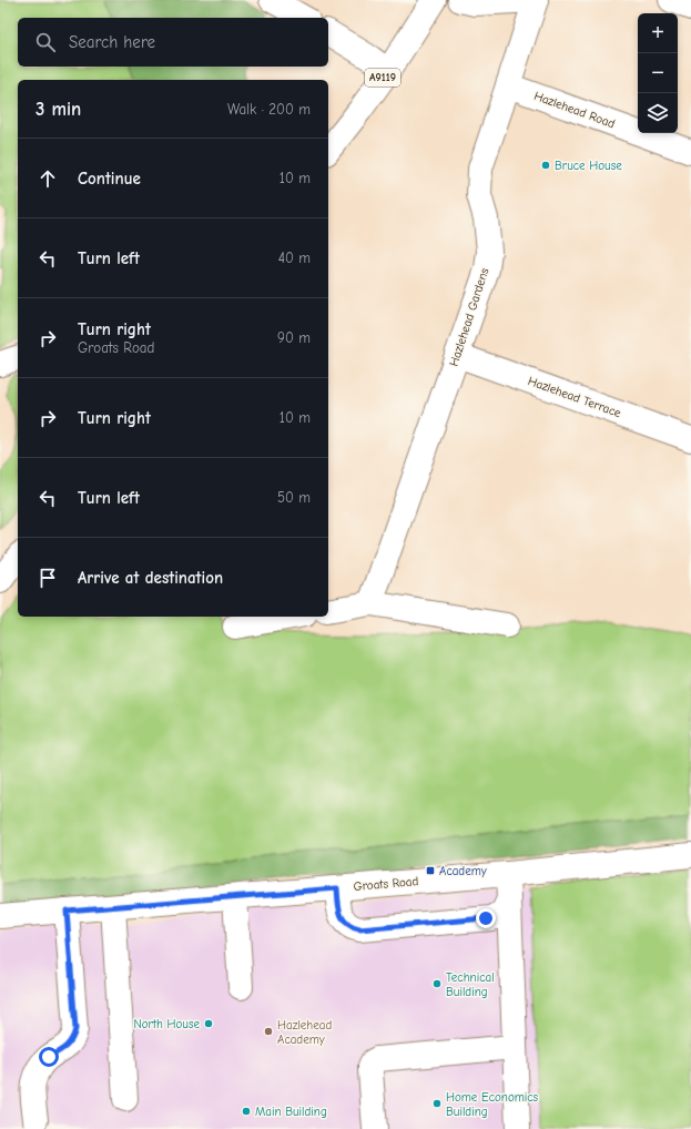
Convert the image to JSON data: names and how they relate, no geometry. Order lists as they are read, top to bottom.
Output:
{
  "streets": {
    "street": [
      "A9119",
      "Hazlehead Road",
      "Hazlehead Gardens",
      "Hazlehead Terrace",
      "Groats Road"
    ]
  },
  "crossings": [
    ["Hazlehead Road", "Hazlehead Gardens"],
    ["Hazlehead Gardens", "Hazlehead Terrace"]
  ],
  "places": {
    "other": [
      "Bruce House",
      "Technical Building",
      "North House",
      "Hazlehead Academy",
      "Home Economics Building",
      "Main Building"
    ],
    "transit": ["Academy"]
  },
  "page": {
    "map_buttons": ["+", "−"],
    "search": "Search here",
    "heading": ["3 min", "Walk · 200 m"],
    "list": [
      ["Continue", "10 m"],
      ["Turn left", "40 m"],
      ["Turn right", "Groats Road", "90 m"],
      ["Turn right", "10 m"],
      ["Turn left", "50 m"],
      "Arrive at destination"
    ]
  }
}
